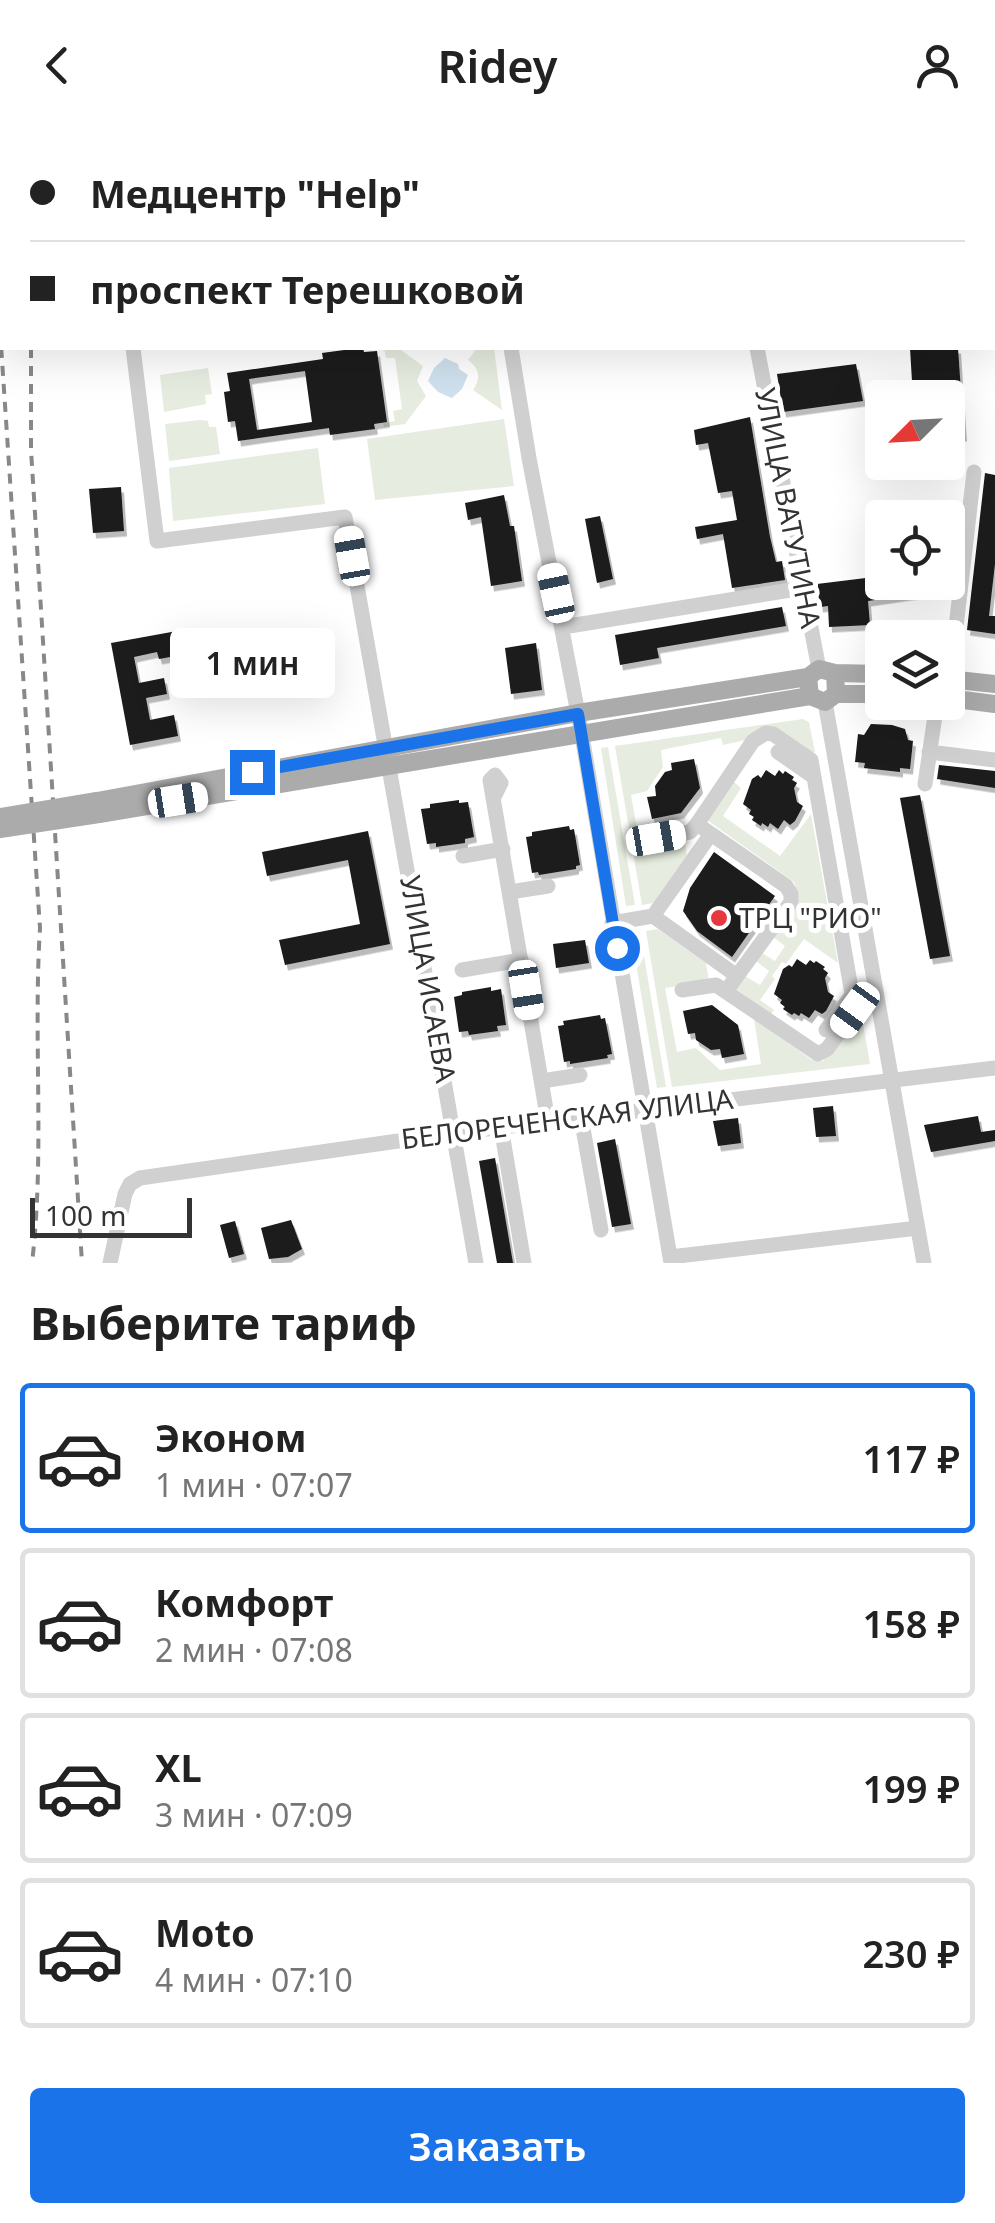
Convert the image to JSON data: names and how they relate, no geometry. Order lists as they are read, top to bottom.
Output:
{
  "streets": {
    "street": ["УЛИЦА ВАТУТИНА", "УЛИЦА ИСАЕВА", "БЕЛОРЕЧЕНСКАЯ УЛИЦА"]
  },
  "crossings": [
    ["УЛИЦА ИСАЕВА", "БЕЛОРЕЧЕНСКАЯ УЛИЦА"]
  ],
  "places": ["ТРЦ \"РИО\""],
  "scale_bar": "100 m",
  "north": "bottom left",
  "page": {
    "header": "Ridey",
    "banner": ["Медцентр \"Help\"", "проспект Терешковой"],
    "bubble": "1 мин",
    "scale": "100 m",
    "heading": "Выберите тариф",
    "list": [
      {
        "name": "Эконом",
        "note": "1 мин · 07:07",
        "value": "117 ₽"
      },
      {
        "name": "Комфорт",
        "note": "2 мин · 07:08",
        "value": "158 ₽"
      },
      {
        "name": "XL",
        "note": "3 мин · 07:09",
        "value": "199 ₽"
      },
      {
        "name": "Moto",
        "note": "4 мин · 07:10",
        "value": "230 ₽"
      }
    ],
    "buttons": "Заказать"
  }
}
